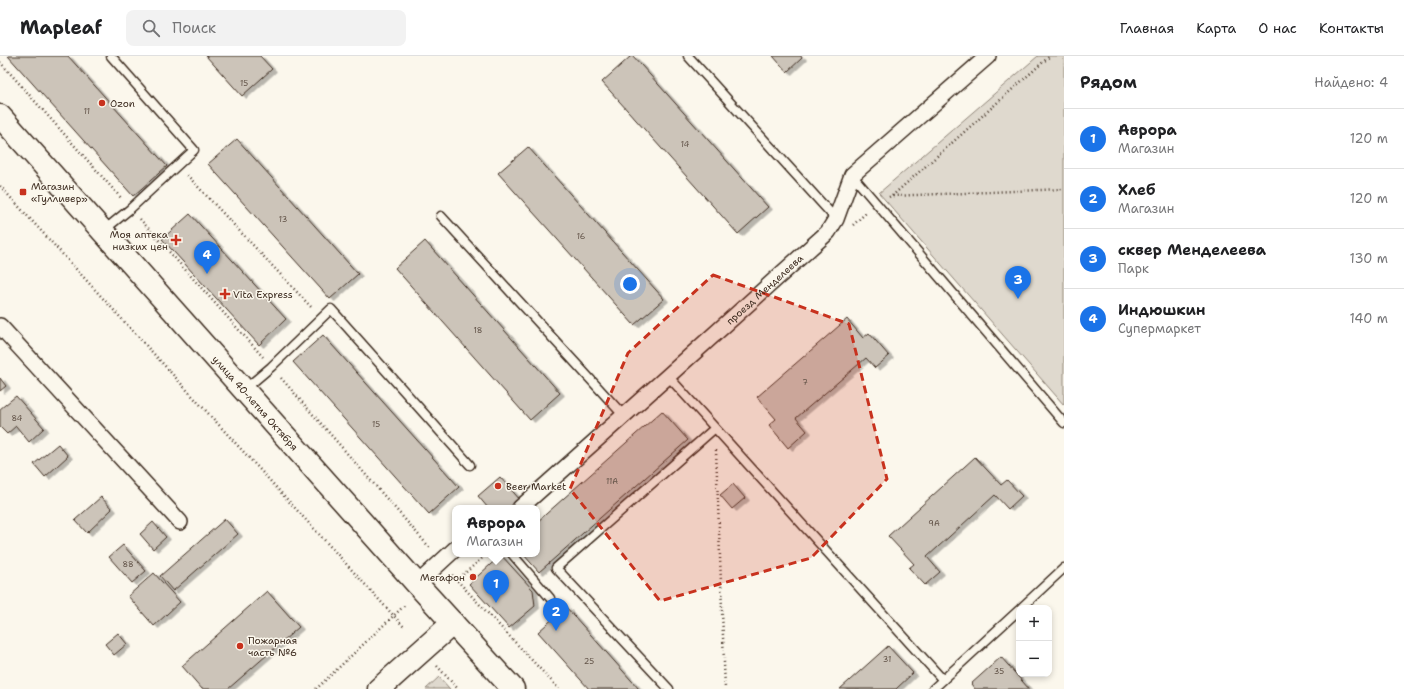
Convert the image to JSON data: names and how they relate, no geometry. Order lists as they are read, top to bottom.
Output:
{
  "streets": {
    "main road": ["улица 40-летия Октября"],
    "street": ["проезд Менделеева"]
  },
  "places": {
    "other": [
      "Ozon",
      "Beer Market",
      "Мегафон",
      "Пожарная часть №6"
    ],
    "transit": ["Магазин «Гулливер»"],
    "health": ["Моя аптека низких цен", "Vita Express"]
  },
  "house_numbers": [
    "15",
    "11",
    "14",
    "13",
    "16",
    "18",
    "7",
    "84",
    "15",
    "11А",
    "9А",
    "88",
    "31",
    "25",
    "35"
  ],
  "page": {
    "header": "Mapleaf",
    "search": "Поиск",
    "nav": [
      "Главная",
      "Карта",
      "О нас",
      "Контакты"
    ],
    "heading": ["Рядом", "Найдено: 4"],
    "list": [
      {
        "mark": "1",
        "name": "Аврора",
        "note": "Магазин",
        "value": "120 m"
      },
      {
        "mark": "2",
        "name": "Хлеб",
        "note": "Магазин",
        "value": "120 m"
      },
      {
        "mark": "3",
        "name": "сквер Менделеева",
        "note": "Парк",
        "value": "130 m"
      },
      {
        "mark": "4",
        "name": "Индюшкин",
        "note": "Супермаркет",
        "value": "140 m"
      }
    ],
    "pins": [
      "4",
      "3",
      "1",
      "2"
    ],
    "popup": ["Аврора", "Магазин"],
    "map_buttons": ["+", "−"]
  }
}
